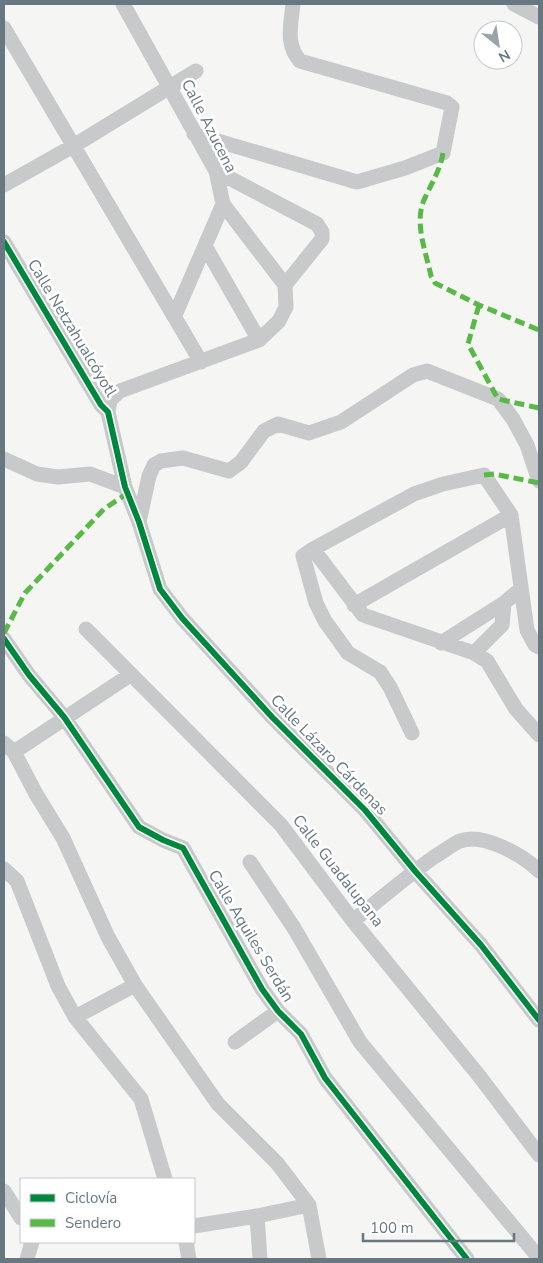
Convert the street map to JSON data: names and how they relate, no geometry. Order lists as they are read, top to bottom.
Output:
{
  "streets": {
    "street": [
      "Calle Azucena",
      "Calle Netzahualcóyotl",
      "Calle Lázaro Cárdenas",
      "Calle Guadalupana",
      "Calle Aquiles Serdán"
    ]
  },
  "crossings": [
    ["Calle Netzahualcóyotl", "Calle Lázaro Cárdenas"]
  ],
  "legend": ["Ciclovía", "Sendero"],
  "scale_bar": "100 m",
  "north": "bottom right"
}
